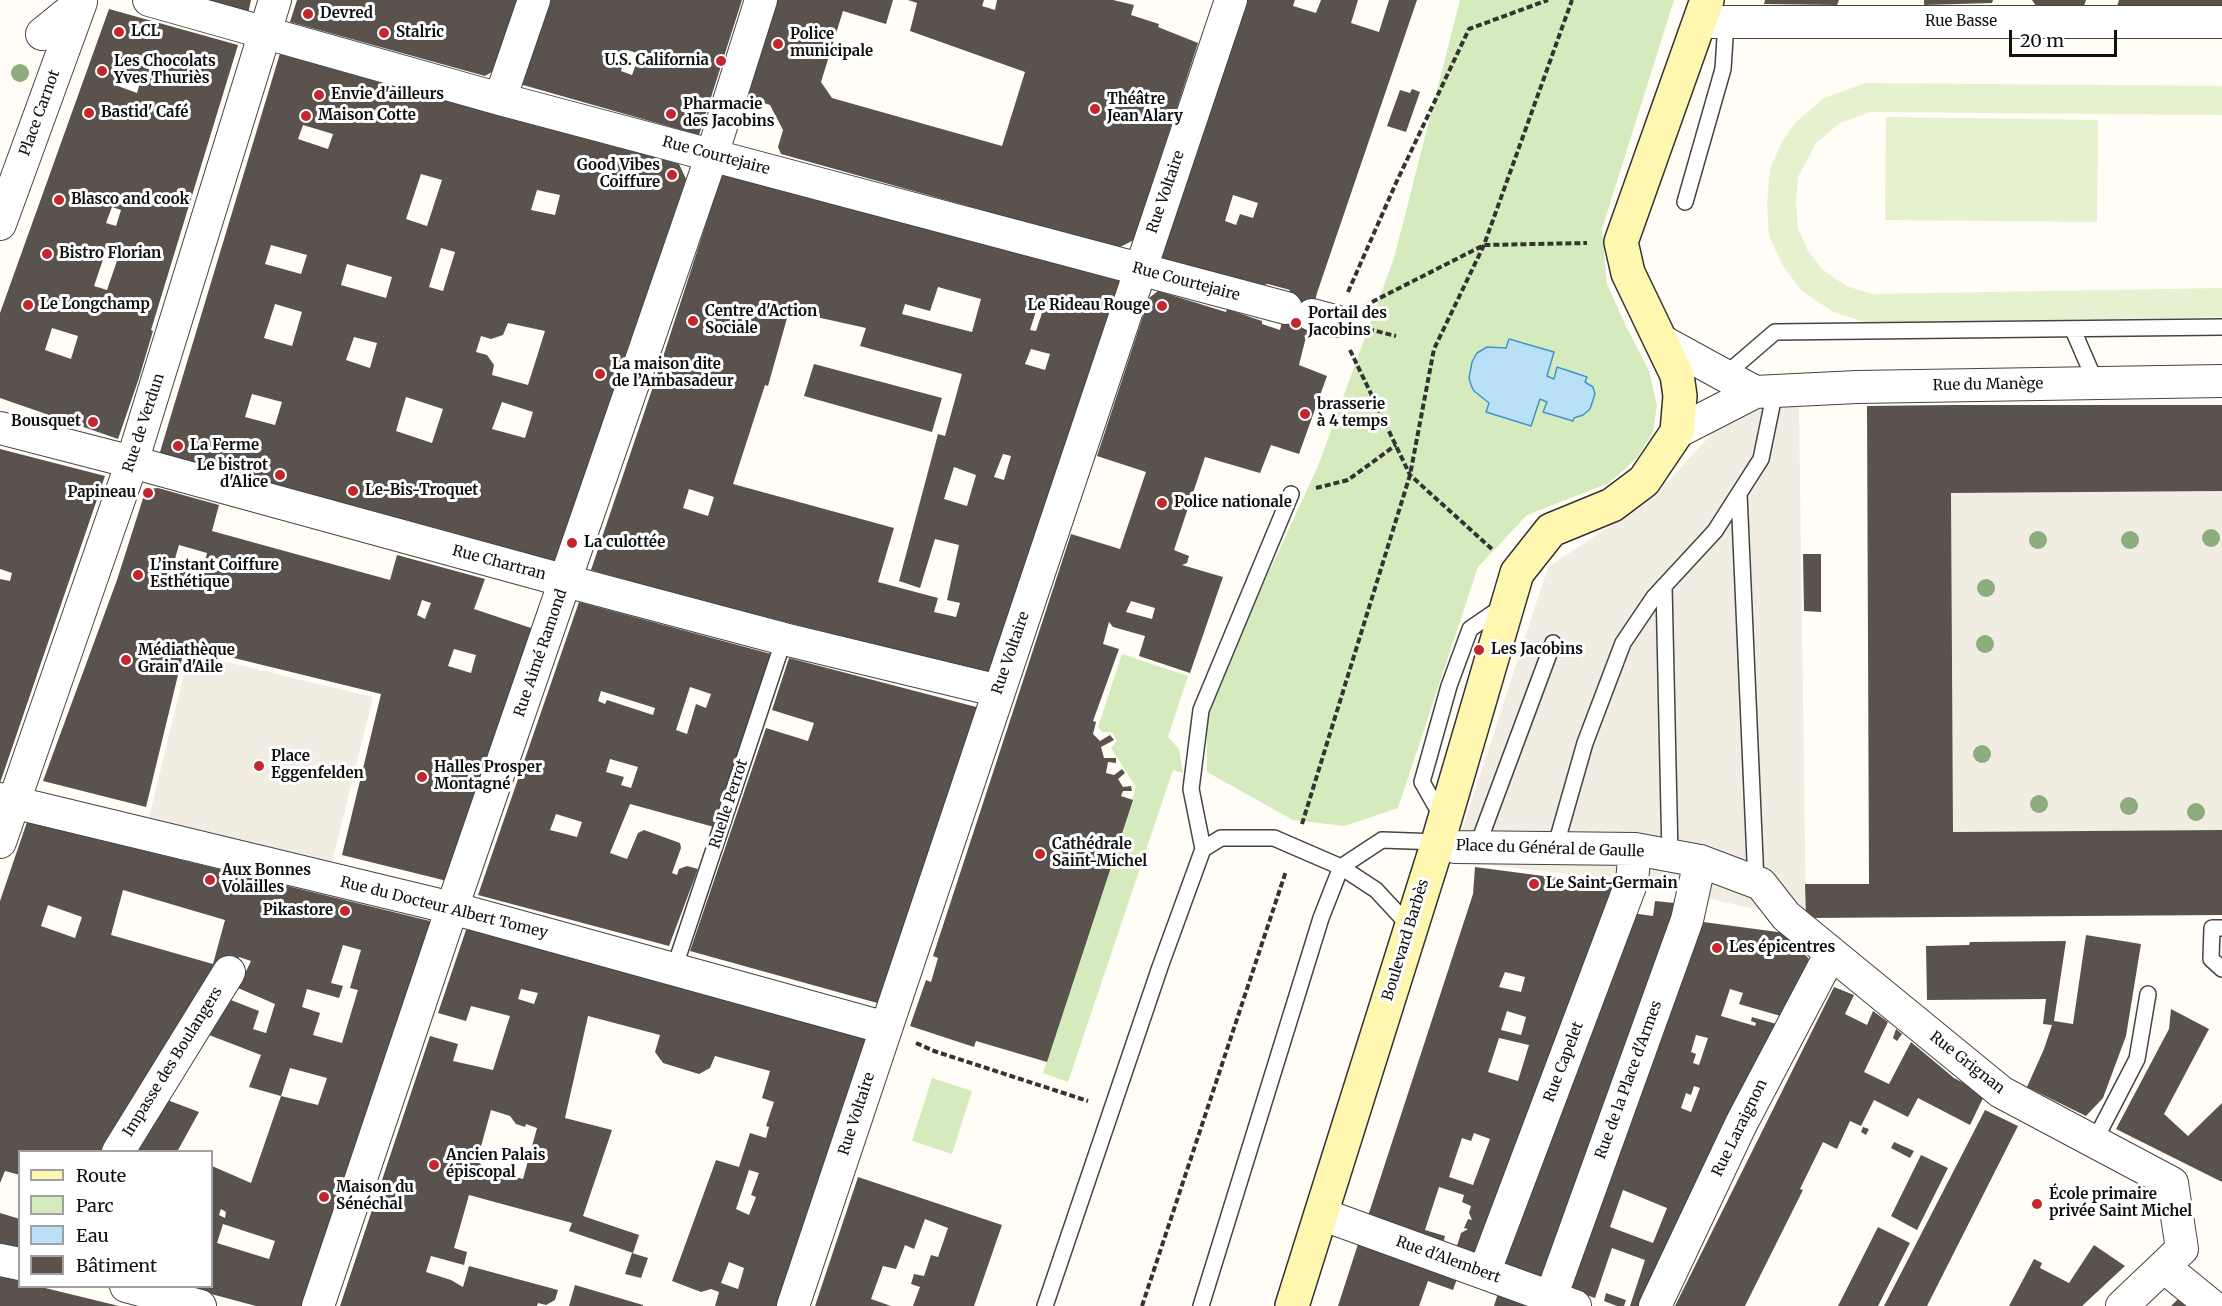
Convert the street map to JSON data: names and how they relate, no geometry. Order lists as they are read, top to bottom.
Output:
{
  "streets": {
    "main road": ["Boulevard Barbès"],
    "street": [
      "Rue Basse",
      "Place Carnot",
      "Rue Courtejaire",
      "Rue Voltaire",
      "Rue du Manège",
      "Rue de Verdun",
      "Rue Chartran",
      "Rue Aimé Ramond",
      "Place du Général de Gaulle",
      "Rue du Docteur Albert Tomey",
      "Impasse des Boulangers",
      "Rue Capelet",
      "Rue Grignan",
      "Rue de la Place d'Armes",
      "Rue Laraignon",
      "Rue d'Alembert"
    ],
    "lane": ["Ruelle Perrot"]
  },
  "crossings": [
    ["Rue Courtejaire", "Rue Voltaire"],
    ["Rue Courtejaire", "Rue de Verdun"],
    ["Rue Courtejaire", "Rue Aimé Ramond"],
    ["Rue Voltaire", "Rue Chartran"],
    ["Rue Voltaire", "Rue du Docteur Albert Tomey"],
    ["Rue de Verdun", "Rue Chartran"],
    ["Rue de Verdun", "Rue du Docteur Albert Tomey"],
    ["Rue Chartran", "Rue Aimé Ramond"],
    ["Rue Chartran", "Ruelle Perrot"],
    ["Rue Aimé Ramond", "Rue du Docteur Albert Tomey"],
    ["Ruelle Perrot", "Rue du Docteur Albert Tomey"],
    ["Place du Général de Gaulle", "Boulevard Barbès"],
    ["Place du Général de Gaulle", "Rue Capelet"],
    ["Place du Général de Gaulle", "Rue Grignan"],
    ["Place du Général de Gaulle", "Rue de la Place d'Armes"],
    ["Boulevard Barbès", "Rue d'Alembert"],
    ["Rue Capelet", "Rue d'Alembert"],
    ["Rue Grignan", "Rue Laraignon"],
    ["Rue de la Place d'Armes", "Rue d'Alembert"]
  ],
  "places": [
    "Devred",
    "LCL",
    "Stalric",
    "Police municipale",
    "U.S. California",
    "Les Chocolats Yves Thuriès",
    "Envie d'ailleurs",
    "Théâtre Jean Alary",
    "Bastid' Café",
    "Pharmacie des Jacobins",
    "Maison Cotte",
    "Good Vibes Coiffure",
    "Blasco and cook",
    "Bistro Florian",
    "Le Longchamp",
    "Le Rideau Rouge",
    "Centre d'Action Sociale",
    "Portail des Jacobins",
    "La maison dite de l’Ambasadeur",
    "brasserie à 4 temps",
    "Bousquet",
    "La Ferme",
    "Le bistrot d'Alice",
    "Le-Bis-Troquet",
    "Papineau",
    "Police nationale",
    "La culottée",
    "L’instant Coiffure Esthétique",
    "Les Jacobins",
    "Médiathèque Grain d'Aile",
    "Place Eggenfelden",
    "Halles Prosper Montagné",
    "Cathédrale Saint-Michel",
    "Aux Bonnes Volailles",
    "Le Saint-Germain",
    "Pikastore",
    "Les épicentres",
    "Ancien Palais épiscopal",
    "Maison du Sénéchal",
    "École primaire privée Saint Michel"
  ],
  "legend": [
    "Route",
    "Parc",
    "Eau",
    "Bâtiment"
  ],
  "scale_bar": "20 m"
}
